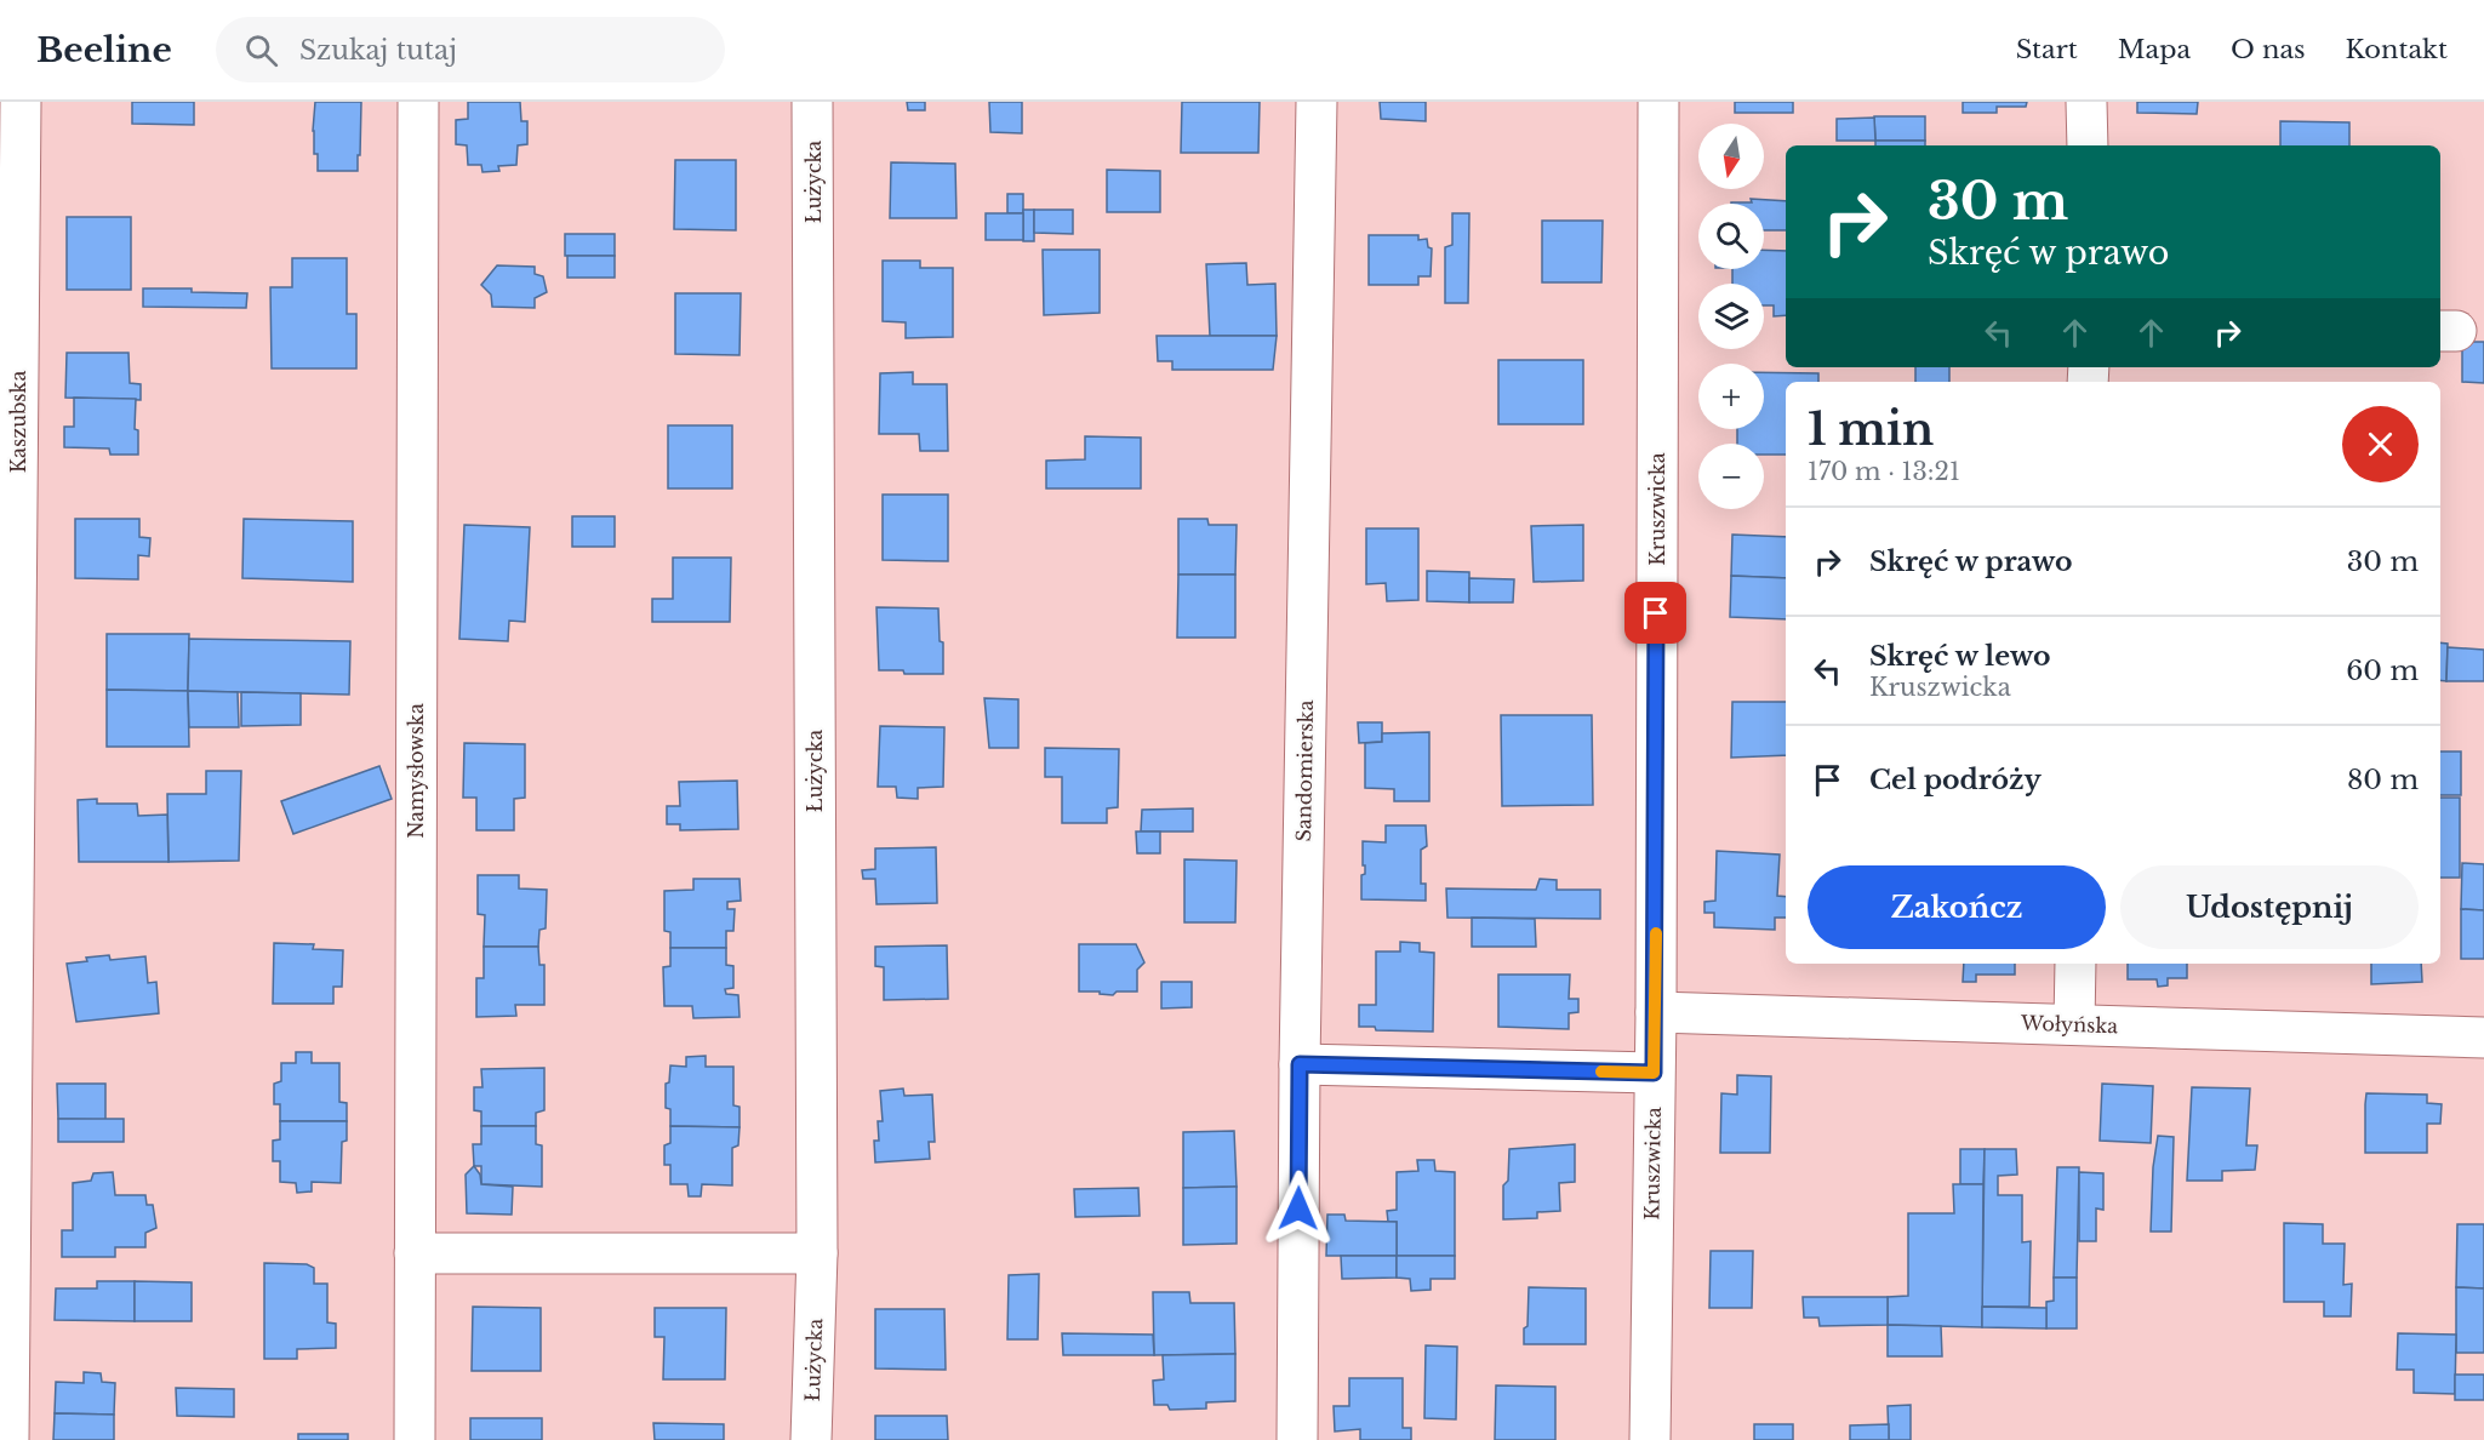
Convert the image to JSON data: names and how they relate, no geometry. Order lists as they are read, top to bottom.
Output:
{
  "streets": {
    "street": [
      "Łużycka",
      "Kaszubska",
      "Kruszwicka",
      "Namysłowska",
      "Sandomierska",
      "Wołyńska"
    ]
  },
  "crossings": [
    ["Kruszwicka", "Wołyńska"]
  ],
  "north": "bottom",
  "page": {
    "header": "Beeline",
    "search": "Szukaj tutaj",
    "nav": [
      "Start",
      "Mapa",
      "O nas",
      "Kontakt"
    ],
    "map_buttons": ["+", "−"],
    "turn": ["30 m", "Skręć w prawo"],
    "heading": ["1 min", "170 m · 13:21"],
    "list": [
      {
        "name": "Skręć w prawo",
        "value": "30 m"
      },
      {
        "name": "Skręć w lewo",
        "note": "Kruszwicka",
        "value": "60 m"
      },
      {
        "name": "Cel podróży",
        "value": "80 m"
      }
    ],
    "buttons": ["Zakończ", "Udostępnij"]
  }
}
